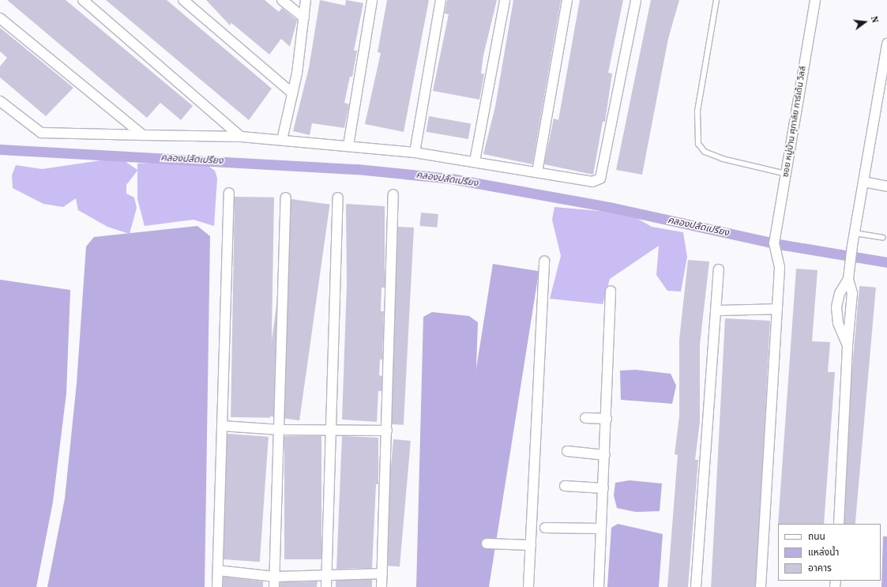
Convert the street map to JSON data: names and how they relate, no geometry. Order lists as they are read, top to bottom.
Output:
{
  "streets": {
    "street": ["ซอย หมู่บ้าน ศุภาลัย การ์เด้น วิลล์"]
  },
  "water": ["คลองปลัดเปรียง"],
  "legend": ["ถนน", "แหล่งน้ำ", "อาคาร"],
  "north": "right"
}
